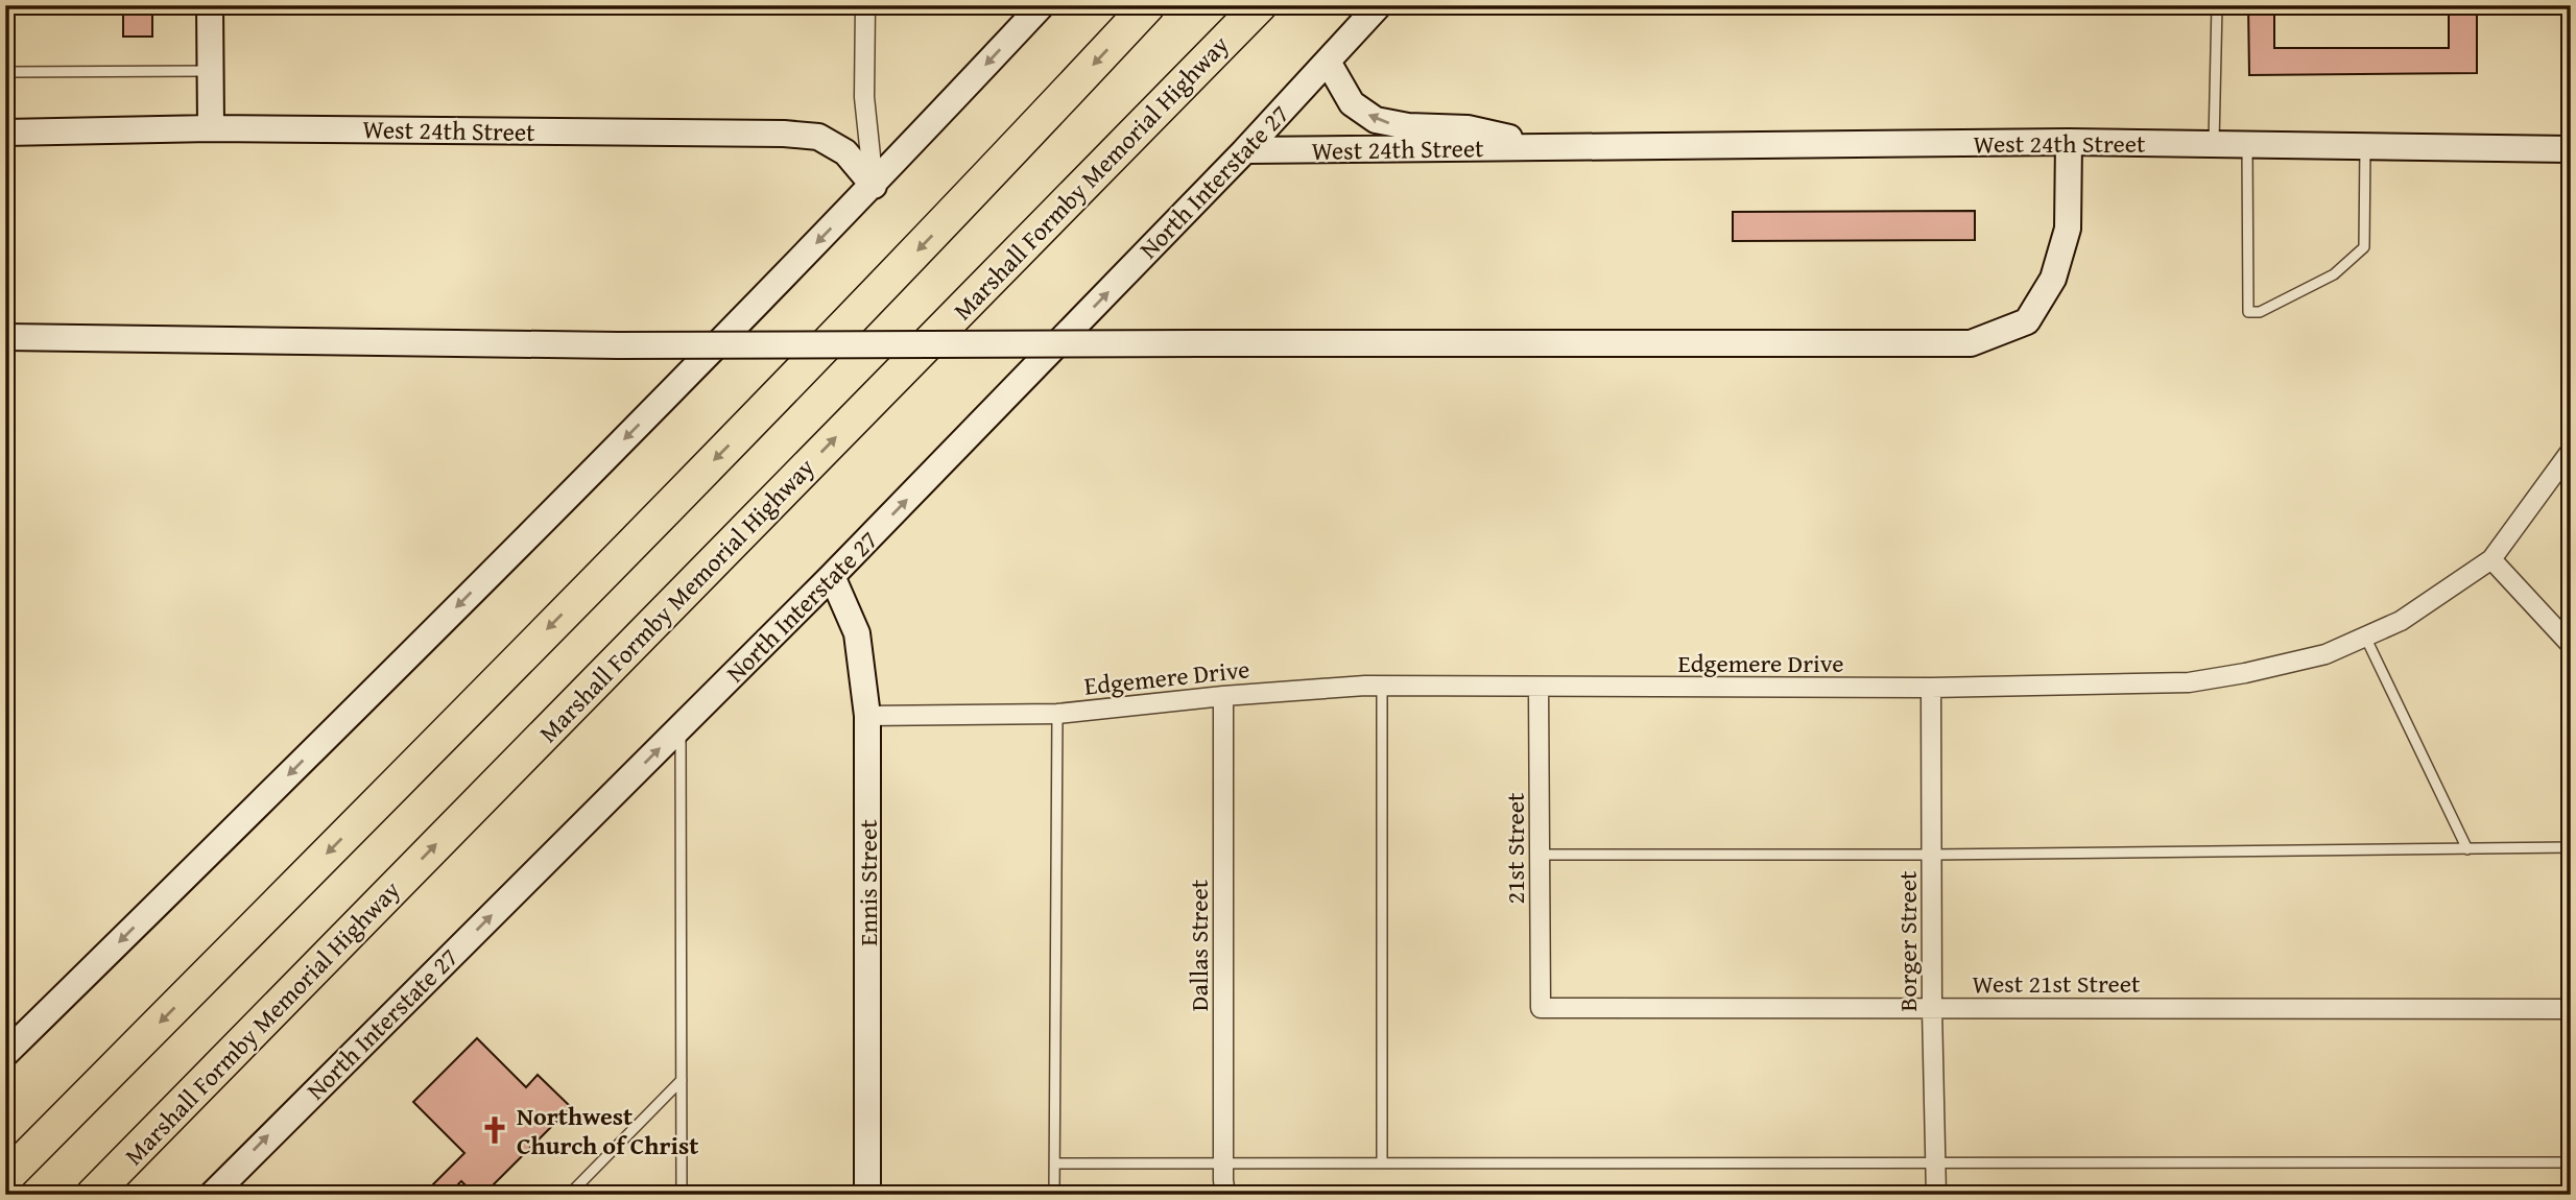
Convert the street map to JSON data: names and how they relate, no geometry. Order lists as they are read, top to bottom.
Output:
{
  "streets": {
    "highway": ["Marshall Formby Memorial Highway"],
    "main road": ["West 24th Street", "North Interstate 27", "Ennis Street"],
    "street": [
      "Edgemere Drive",
      "21st Street",
      "Borger Street",
      "Dallas Street",
      "West 21st Street"
    ]
  },
  "crossings": [
    ["West 24th Street", "North Interstate 27"],
    ["North Interstate 27", "Ennis Street"],
    ["Edgemere Drive", "21st Street"],
    ["Edgemere Drive", "Ennis Street"],
    ["Edgemere Drive", "Borger Street"],
    ["Edgemere Drive", "Dallas Street"],
    ["21st Street", "West 21st Street"],
    ["Borger Street", "West 21st Street"]
  ],
  "one_way": ["North Interstate 27"],
  "places": {
    "church": ["Northwest Church of Christ"]
  }
}
